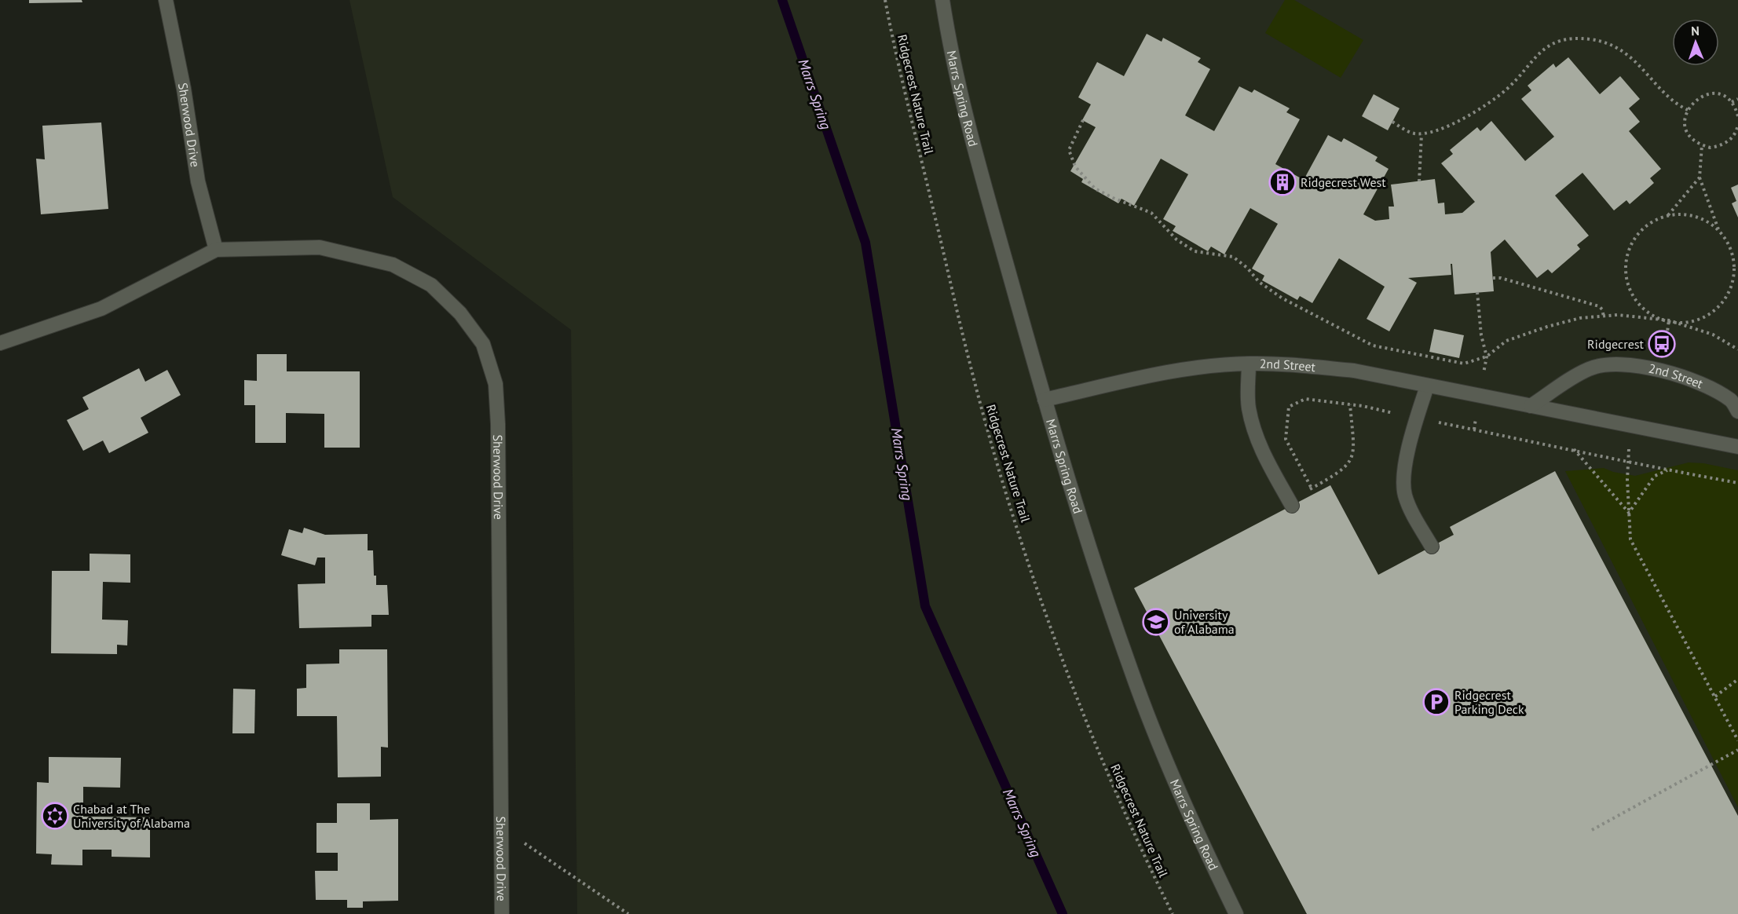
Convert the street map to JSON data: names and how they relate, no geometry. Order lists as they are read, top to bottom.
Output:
{
  "streets": {
    "street": ["Marrs Spring Road", "Sherwood Drive", "2nd Street"],
    "path": ["Ridgecrest Nature Trail"]
  },
  "crossings": [
    ["Marrs Spring Road", "2nd Street"]
  ],
  "water": ["Marrs Spring"],
  "places": {
    "building": ["Ridgecrest West"],
    "bus stop": ["Ridgecrest"],
    "school or university": ["University of Alabama"],
    "parking": ["Ridgecrest Parking Deck"],
    "synagogue": ["Chabad at The University of Alabama"]
  },
  "north": "top"
}
